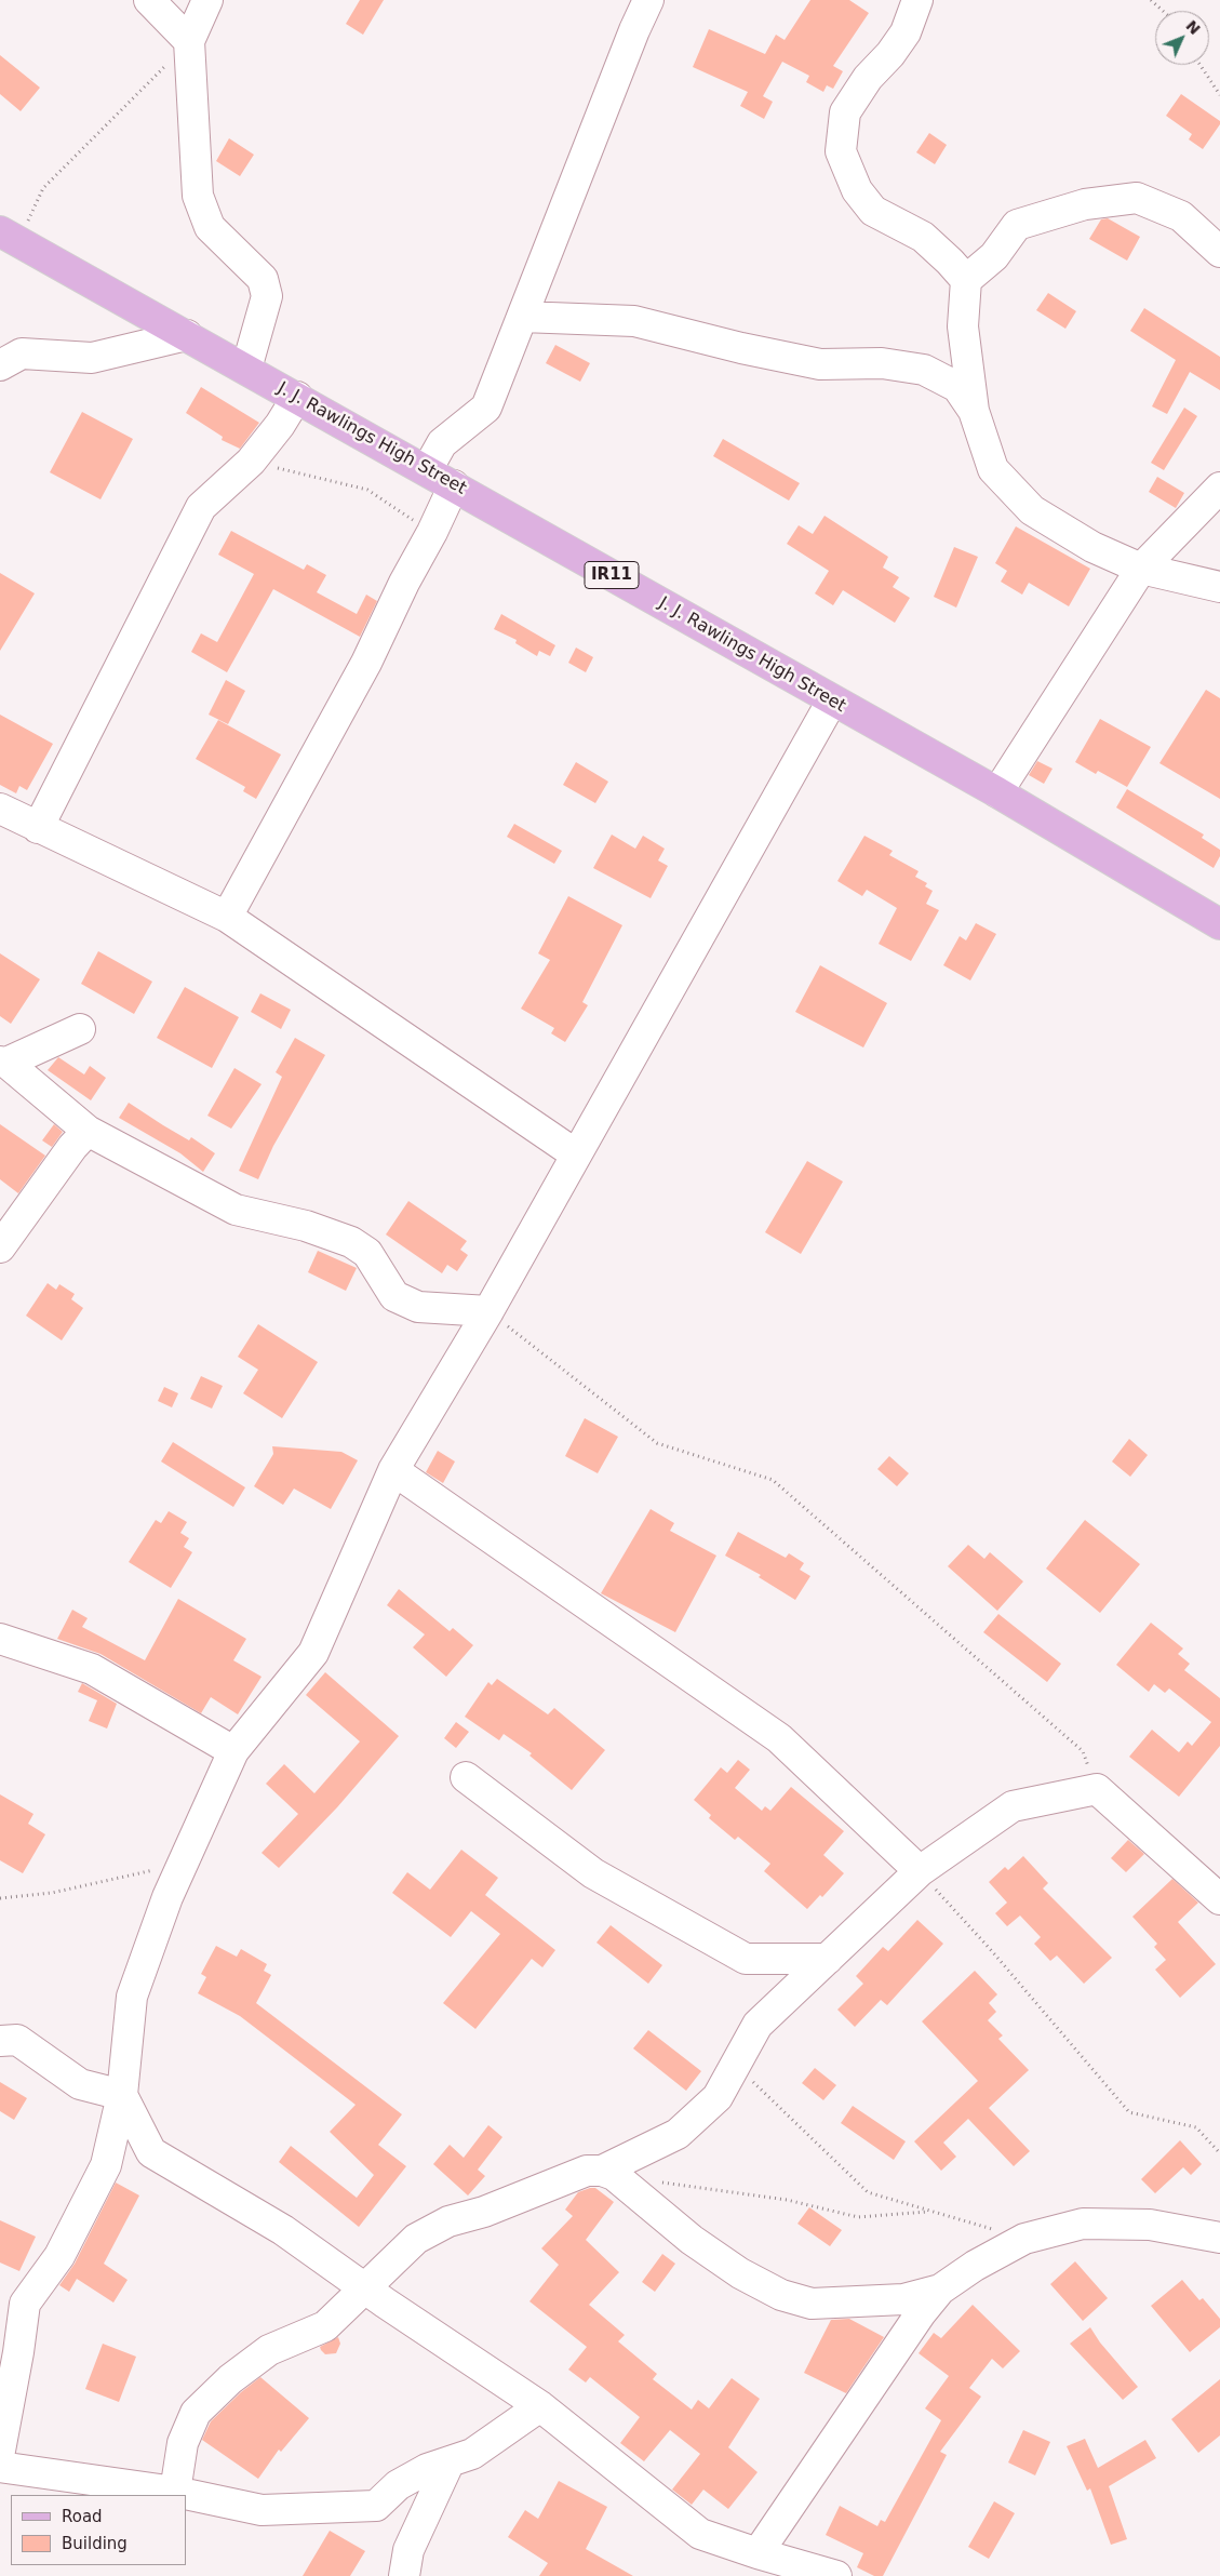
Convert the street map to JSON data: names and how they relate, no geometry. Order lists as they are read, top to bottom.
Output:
{
  "streets": {
    "main road": ["J. J. Rawlings High Street", "IR11"]
  },
  "legend": ["Road", "Building"],
  "north": "top right"
}
